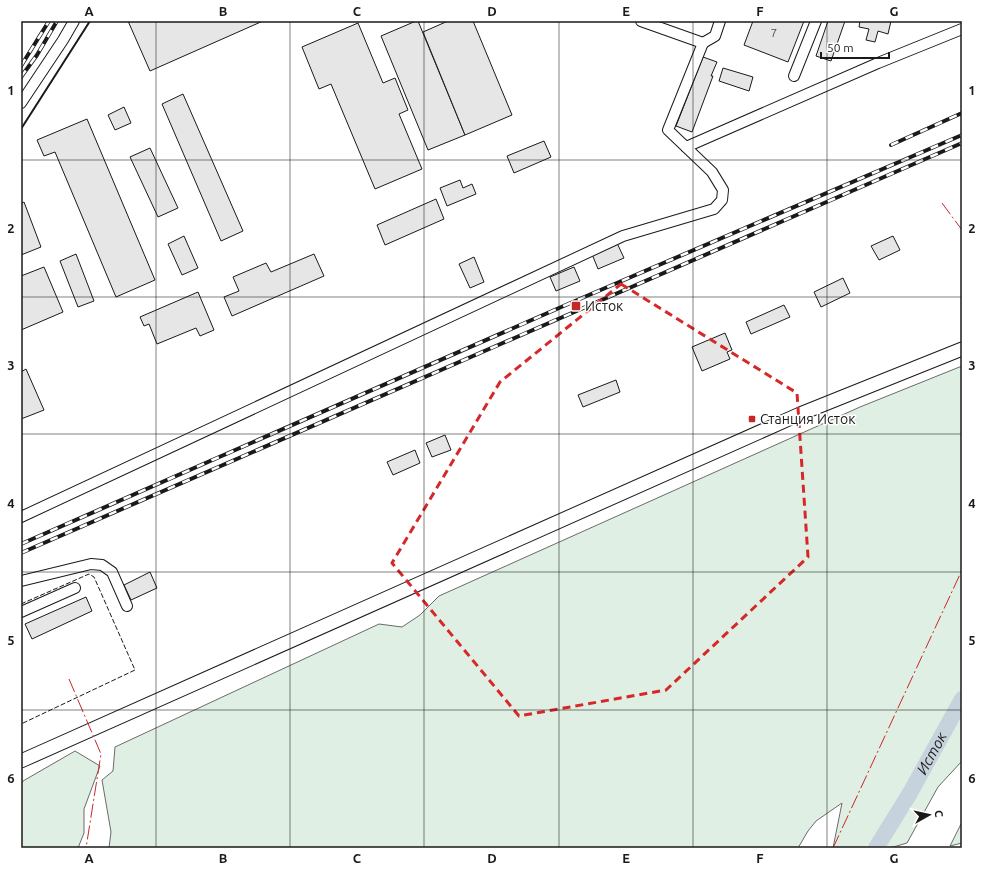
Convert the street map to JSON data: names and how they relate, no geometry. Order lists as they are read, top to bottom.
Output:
{
  "water": ["Исток"],
  "places": {
    "transit": ["Исток", "Станция Исток"]
  },
  "house_numbers": ["7"],
  "scale_bar": "50 m",
  "north": "right",
  "grid": {
    "columns": [
      "A",
      "B",
      "C",
      "D",
      "E",
      "F",
      "G"
    ],
    "rows": [
      "1",
      "2",
      "3",
      "4",
      "5",
      "6"
    ]
  }
}
